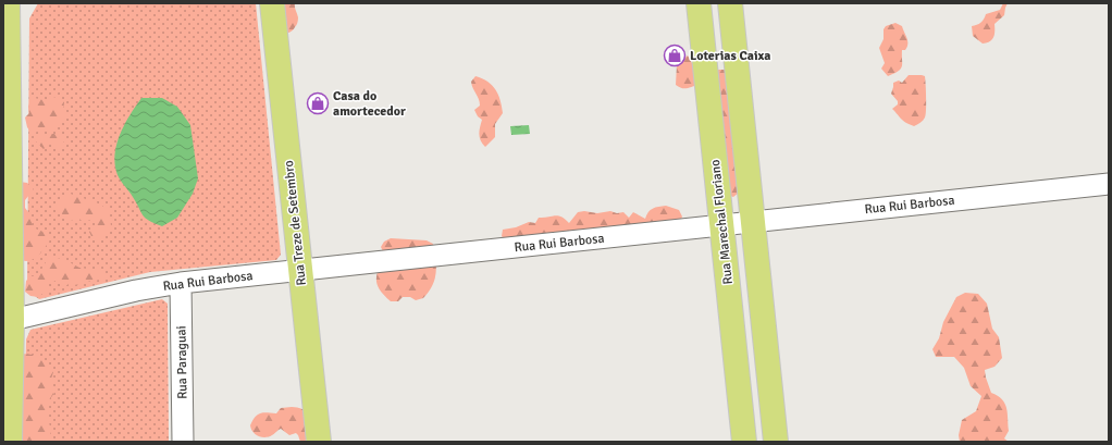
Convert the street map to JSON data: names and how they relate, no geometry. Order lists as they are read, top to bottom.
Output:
{
  "streets": {
    "main road": ["Rua Marechal Floriano", "Rua Treze de Setembro"],
    "street": ["Rua Rui Barbosa", "Rua Paraguai"]
  },
  "crossings": [
    ["Rua Rui Barbosa", "Rua Marechal Floriano"],
    ["Rua Rui Barbosa", "Rua Treze de Setembro"],
    ["Rua Rui Barbosa", "Rua Paraguai"]
  ],
  "places": {
    "shop": ["Loterias Caixa", "Casa do amortecedor"]
  }
}
